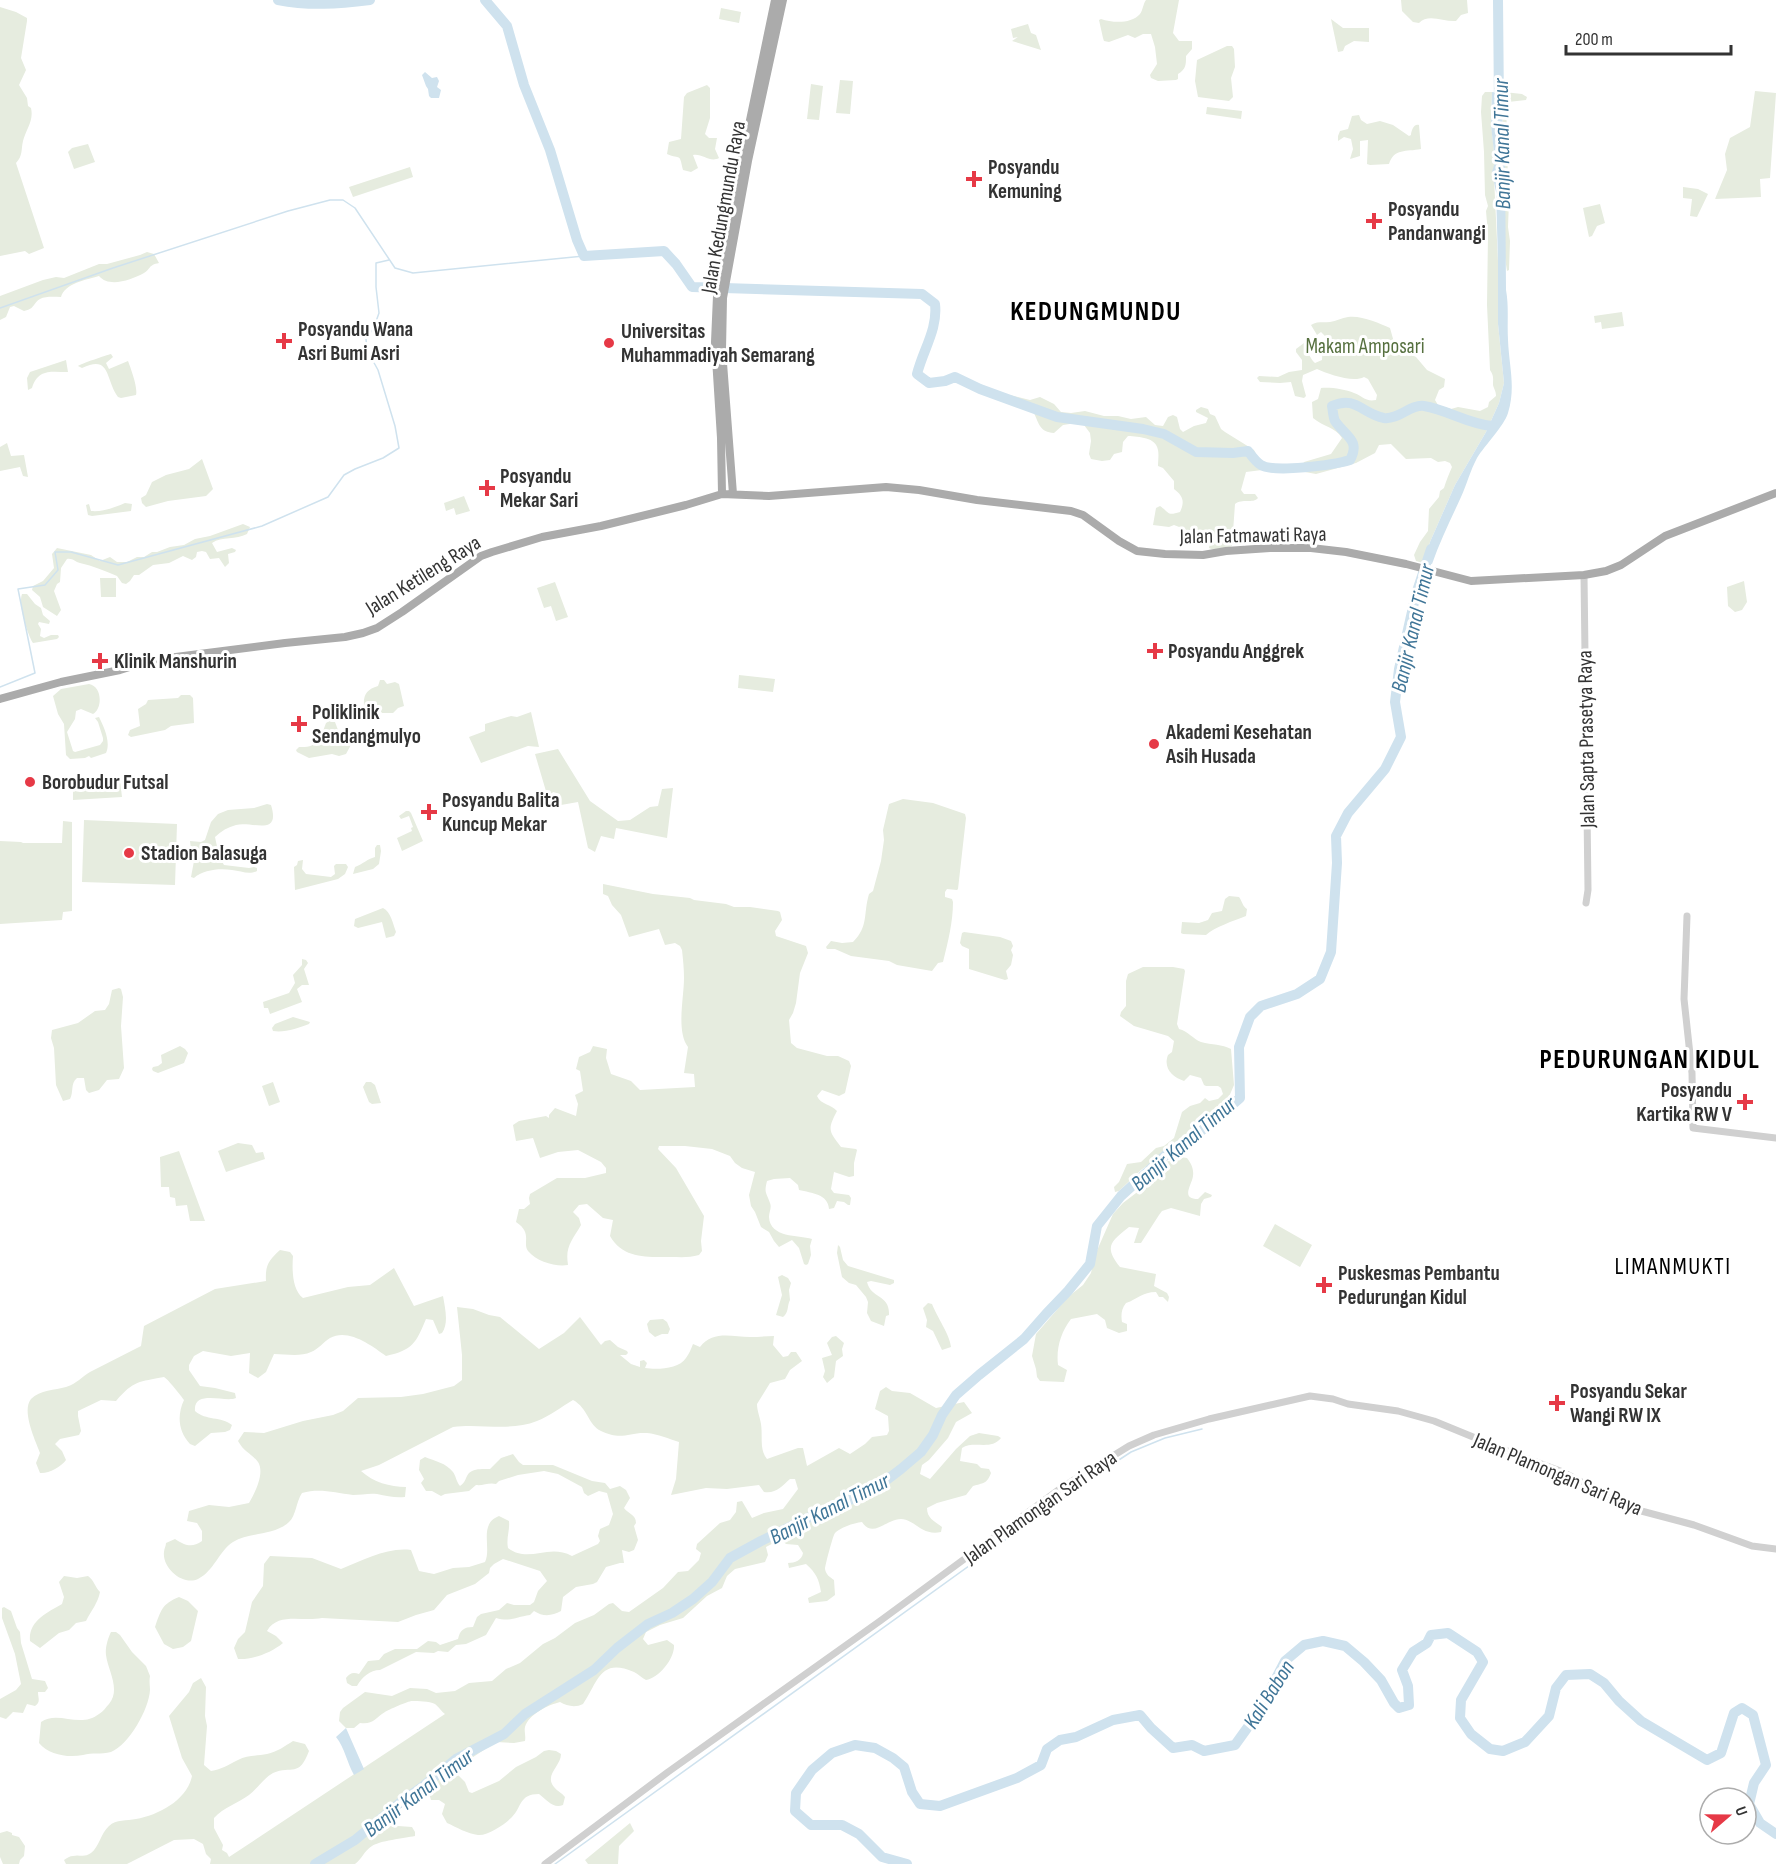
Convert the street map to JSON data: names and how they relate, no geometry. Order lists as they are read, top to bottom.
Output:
{
  "streets": {
    "main road": ["Jalan Kedungmundu Raya", "Jalan Fatmawati Raya", "Jalan Ketileng Raya"],
    "street": ["Jalan Sapta Prasetya Raya", "Jalan Plamongan Sari Raya"]
  },
  "crossings": [
    ["Jalan Kedungmundu Raya", "Jalan Fatmawati Raya"],
    ["Jalan Kedungmundu Raya", "Jalan Ketileng Raya"],
    ["Jalan Fatmawati Raya", "Jalan Ketileng Raya"],
    ["Jalan Fatmawati Raya", "Jalan Sapta Prasetya Raya"]
  ],
  "districts": ["KEDUNGMUNDU", "PEDURUNGAN KIDUL", "LIMANMUKTI"],
  "water": ["Banjir Kanal Timur", "Kali Babon"],
  "parks": ["Makam Amposari"],
  "places": {
    "health": [
      "Posyandu Kemuning",
      "Posyandu Pandanwangi",
      "Posyandu Wana Asri Bumi Asri",
      "Posyandu Mekar Sari",
      "Posyandu Anggrek",
      "Klinik Manshurin",
      "Poliklinik Sendangmulyo",
      "Posyandu Balita Kuncup Mekar",
      "Posyandu Kartika RW V",
      "Puskesmas Pembantu Pedurungan Kidul",
      "Posyandu Sekar Wangi RW IX"
    ],
    "other": [
      "Universitas Muhammadiyah Semarang",
      "Akademi Kesehatan Asih Husada",
      "Borobudur Futsal",
      "Stadion Balasuga"
    ]
  },
  "scale_bar": "200 m",
  "north": "right"
}
